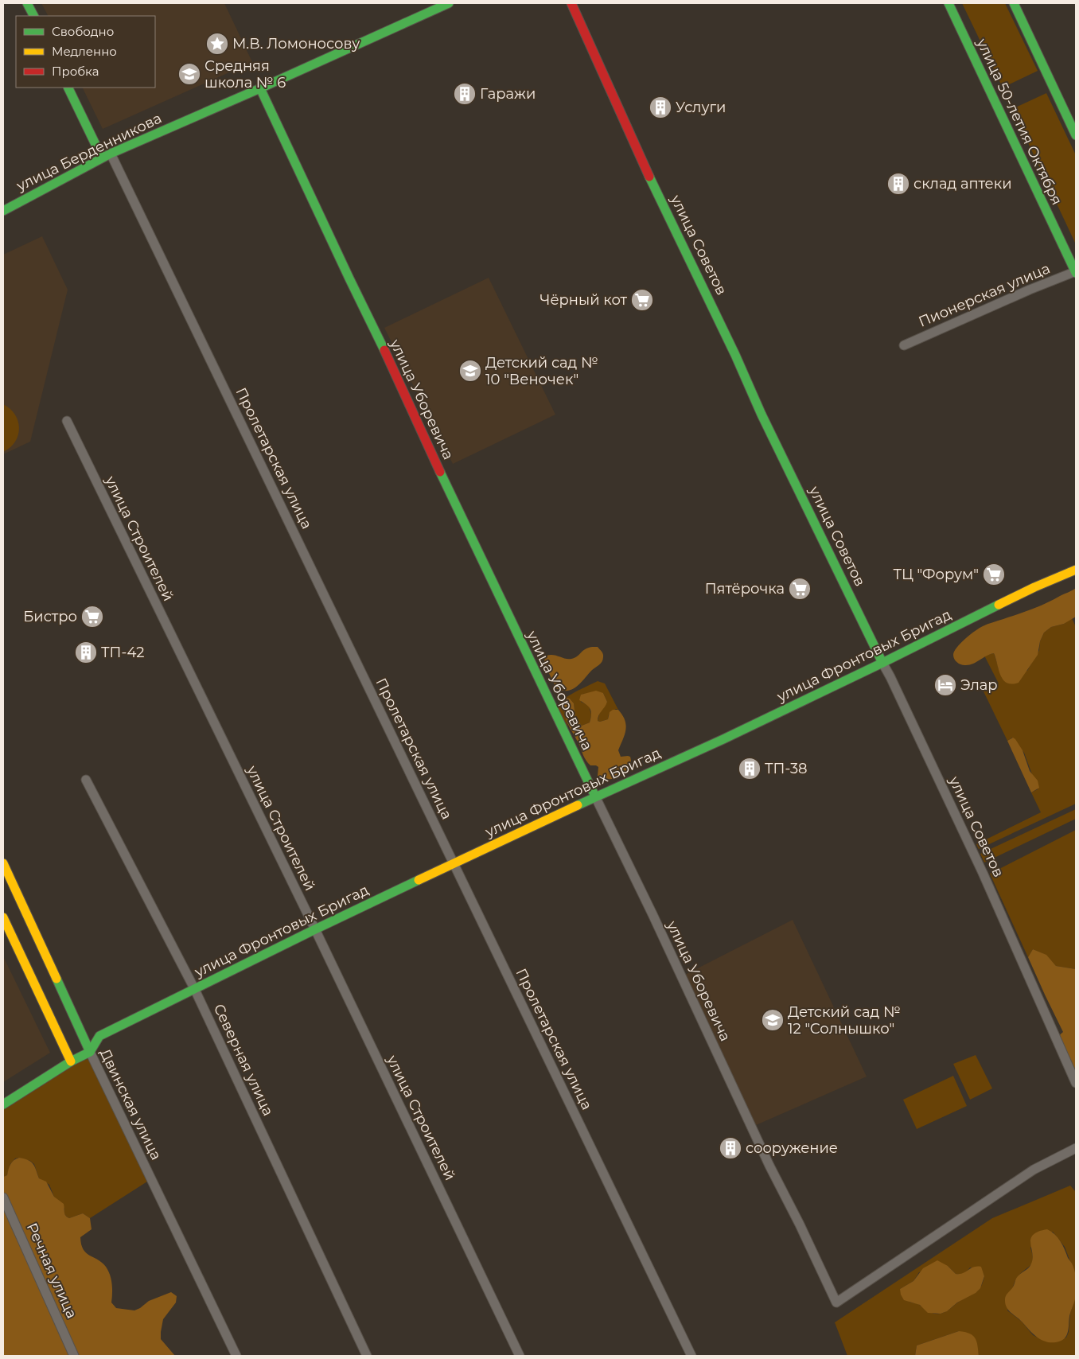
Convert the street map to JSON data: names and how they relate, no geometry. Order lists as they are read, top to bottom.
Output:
{
  "streets": {
    "street": [
      "улица 50-летия Октября",
      "улица Берденникова",
      "улица Советов",
      "Пионерская улица",
      "улица Уборевича",
      "Пролетарская улица",
      "улица Строителей",
      "улица Фронтовых Бригад",
      "Северная улица",
      "Двинская улица",
      "Речная улица"
    ]
  },
  "crossings": [
    ["улица 50-летия Октября", "Пионерская улица"],
    ["улица Берденникова", "улица Уборевича"],
    ["улица Берденникова", "Пролетарская улица"],
    ["улица Советов", "улица Фронтовых Бригад"],
    ["улица Уборевича", "улица Фронтовых Бригад"],
    ["Пролетарская улица", "улица Фронтовых Бригад"],
    ["улица Строителей", "улица Фронтовых Бригад"],
    ["улица Фронтовых Бригад", "Северная улица"],
    ["улица Фронтовых Бригад", "Двинская улица"]
  ],
  "places": {
    "place": ["М.В. Ломоносову"],
    "school or university": ["Средняя школа № 6", "Детский сад № 10 \"Веночек\"", "Детский сад № 12 \"Солнышко\""],
    "building": [
      "Гаражи",
      "Услуги",
      "склад аптеки",
      "ТП-42",
      "ТП-38",
      "сооружение"
    ],
    "supermarket": [
      "Чёрный кот",
      "ТЦ \"Форум\"",
      "Пятёрочка",
      "Бистро"
    ],
    "hotel": ["Элар"]
  },
  "legend": ["Свободно", "Медленно", "Пробка"]
}
